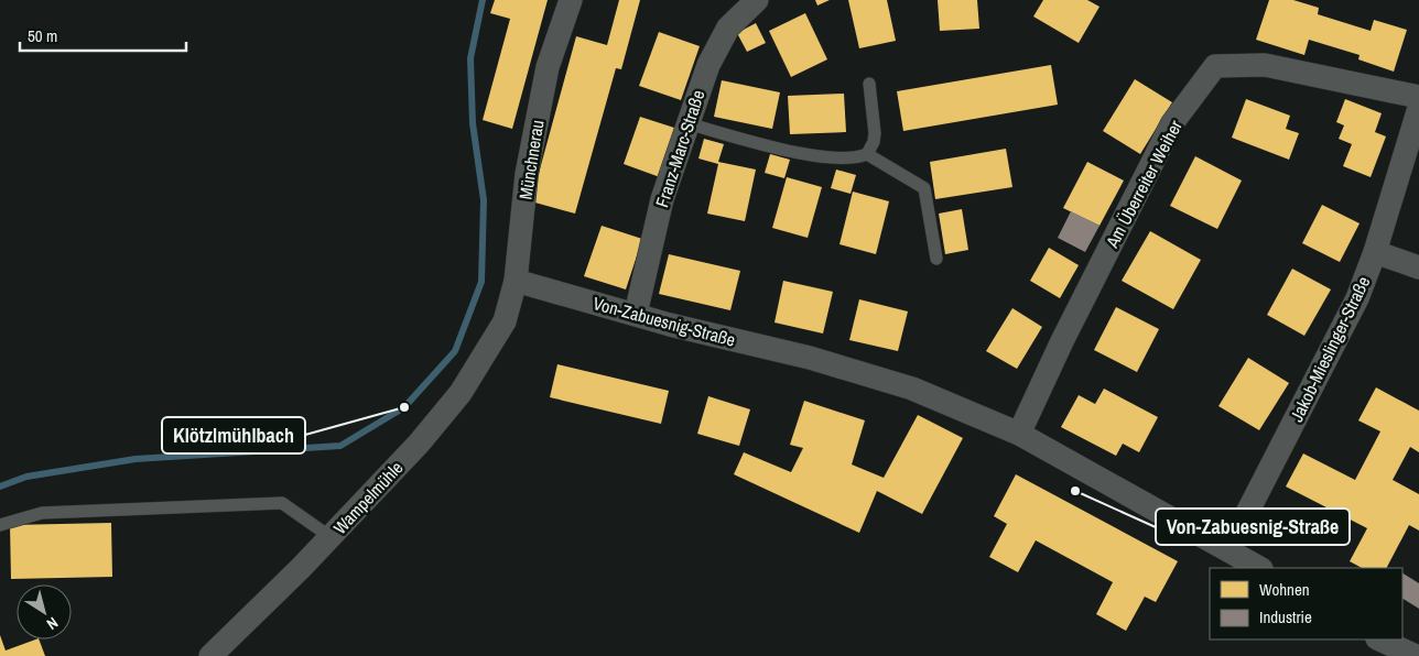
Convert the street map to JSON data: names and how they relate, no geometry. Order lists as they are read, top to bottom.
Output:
{
  "streets": {
    "street": [
      "Franz-Marc-Straße",
      "Münchnerau",
      "Am Überreiter Weiher",
      "Von-Zabuesnig-Straße",
      "Jakob-Mieslinger-Straße",
      "Wampelmühle"
    ]
  },
  "crossings": [
    ["Franz-Marc-Straße", "Von-Zabuesnig-Straße"],
    ["Münchnerau", "Von-Zabuesnig-Straße"],
    ["Münchnerau", "Wampelmühle"],
    ["Am Überreiter Weiher", "Von-Zabuesnig-Straße"],
    ["Von-Zabuesnig-Straße", "Jakob-Mieslinger-Straße"]
  ],
  "places": ["Klötzlmühlbach", "Von-Zabuesnig-Straße"],
  "legend": ["Wohnen", "Industrie"],
  "scale_bar": "50 m",
  "north": "bottom right"
}
